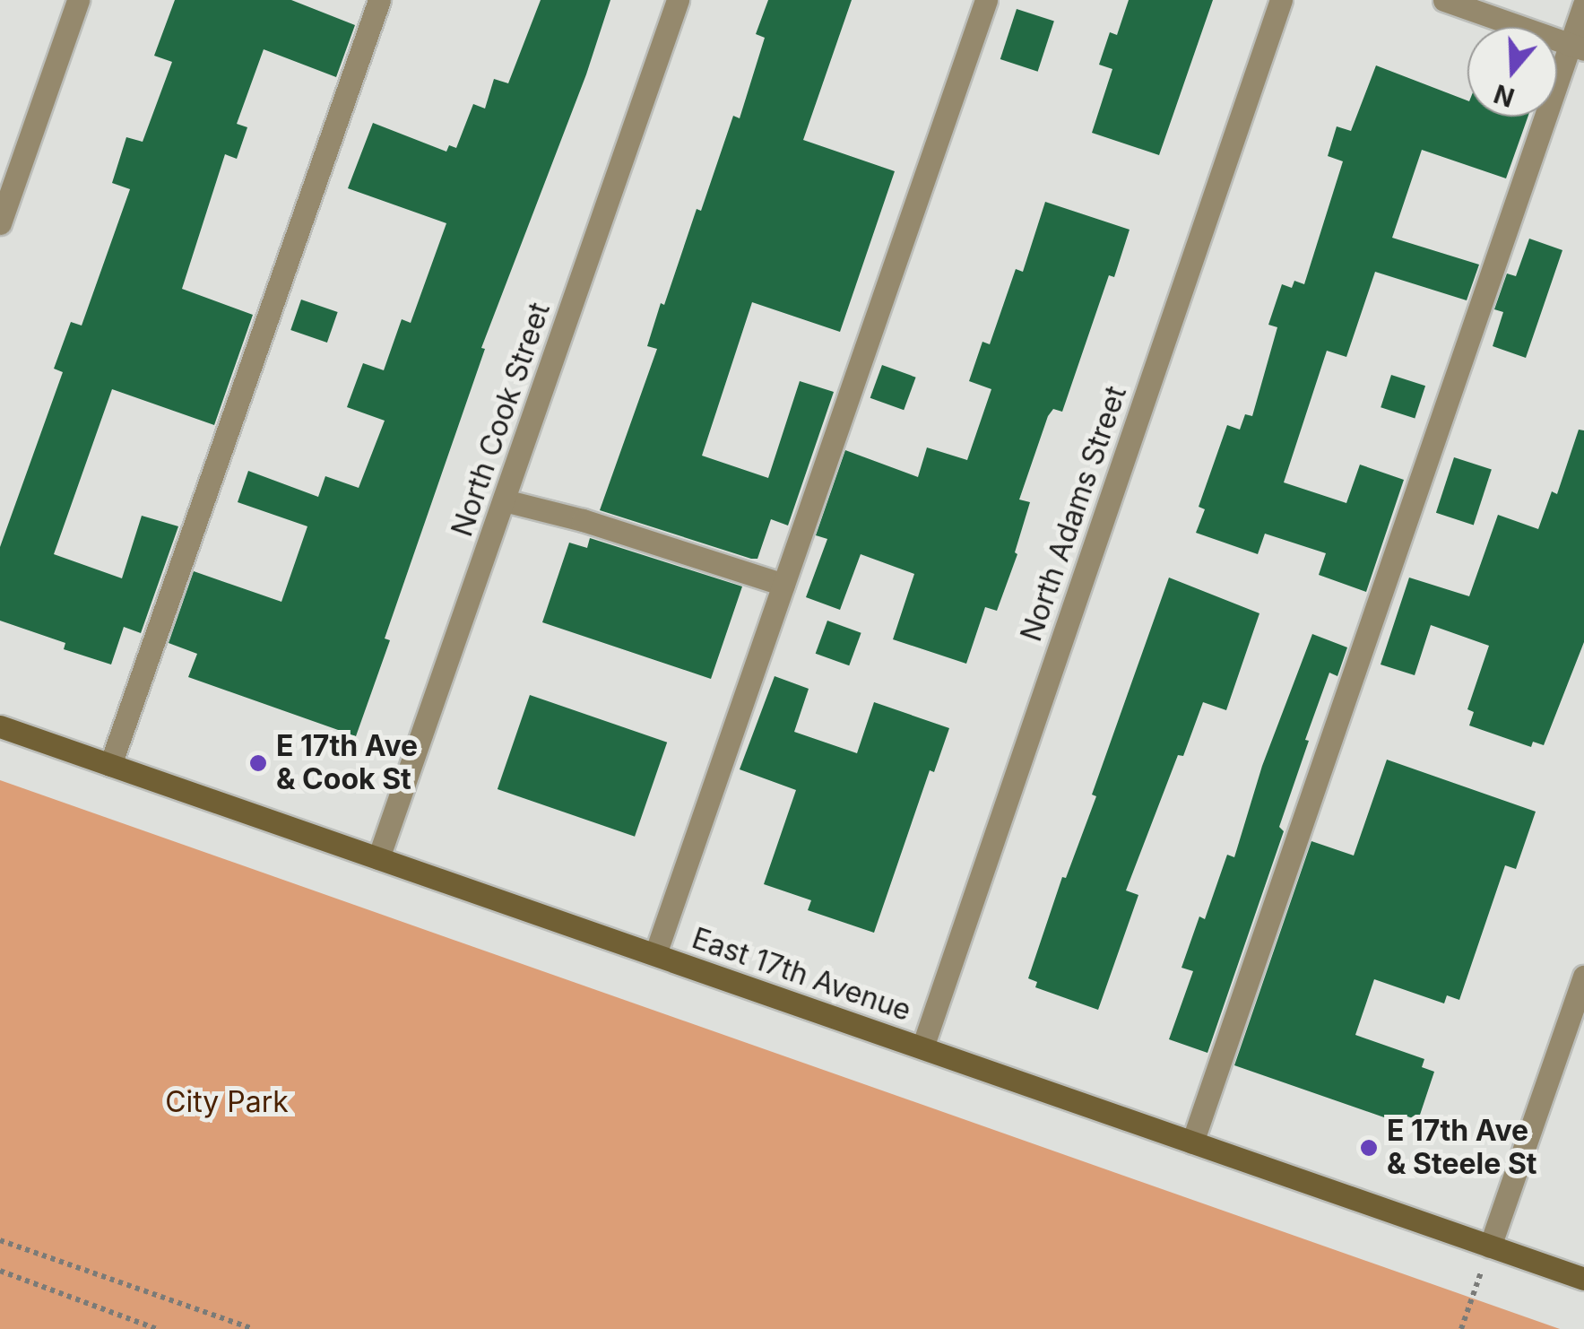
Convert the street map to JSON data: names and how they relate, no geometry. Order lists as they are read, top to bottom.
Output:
{
  "streets": {
    "main road": ["East 17th Avenue"],
    "street": ["North Cook Street", "North Adams Street"]
  },
  "crossings": [
    ["North Cook Street", "East 17th Avenue"],
    ["North Adams Street", "East 17th Avenue"]
  ],
  "parks": ["City Park"],
  "places": ["E 17th Ave & Cook St", "E 17th Ave & Steele St"],
  "north": "bottom"
}
